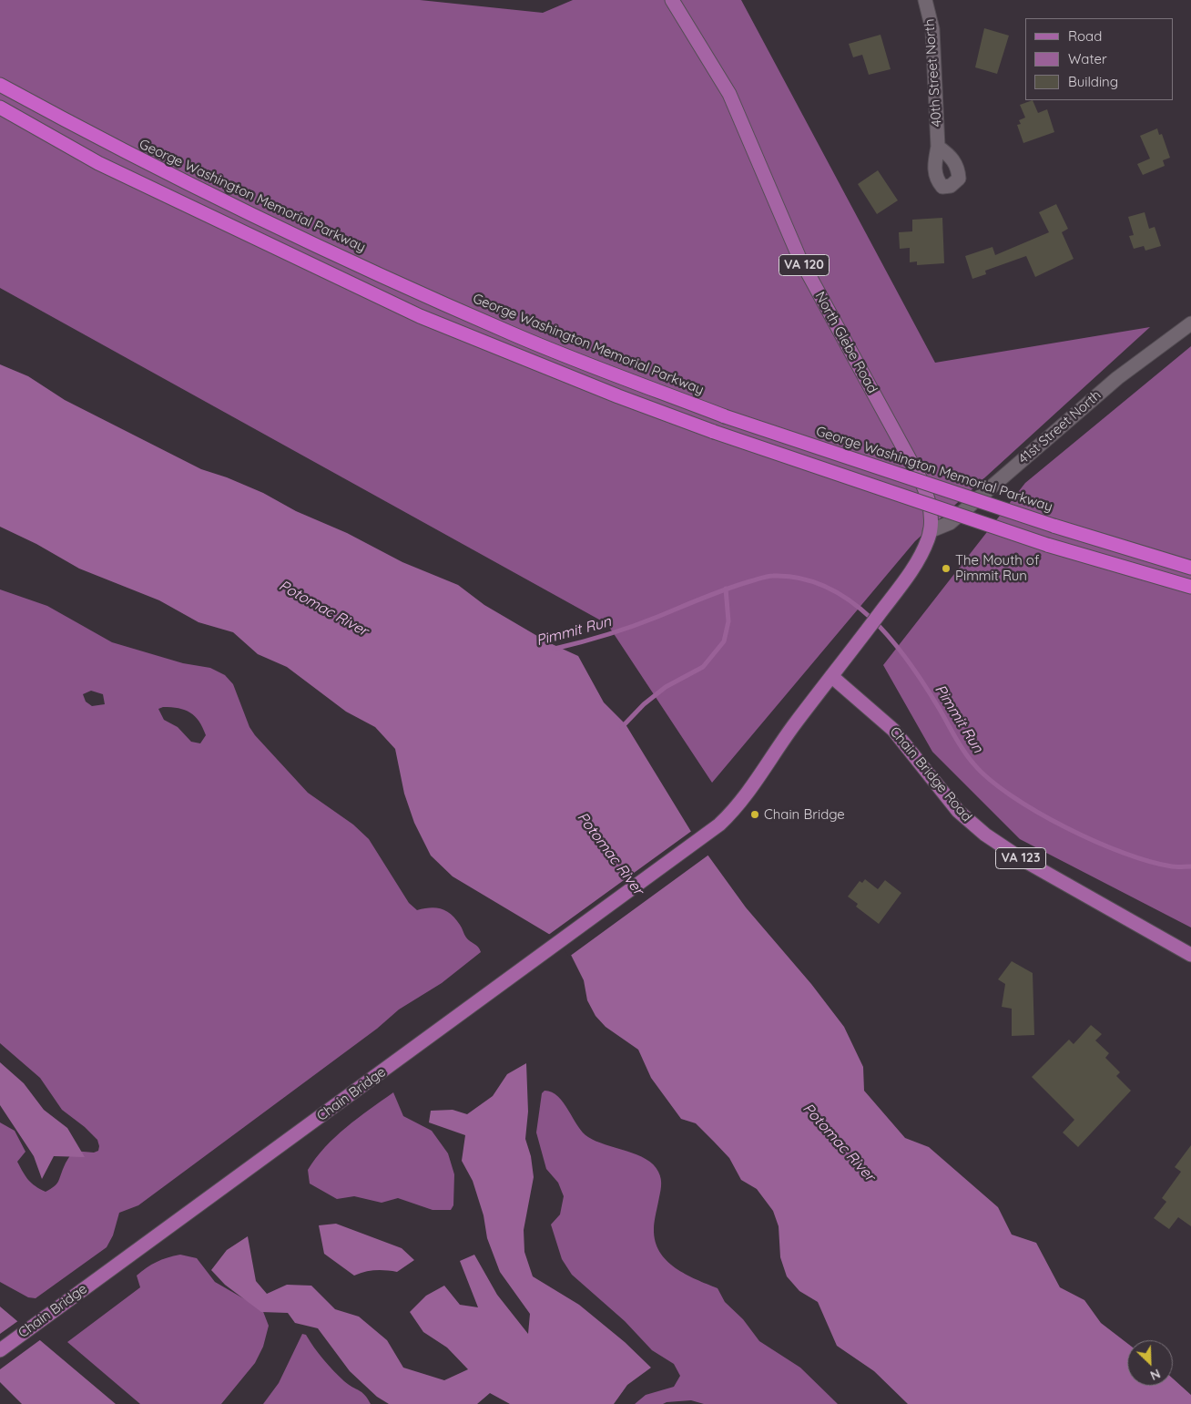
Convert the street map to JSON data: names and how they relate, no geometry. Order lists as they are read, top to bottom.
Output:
{
  "streets": {
    "highway": ["George Washington Memorial Parkway"],
    "main road": [
      "VA 120",
      "North Glebe Road",
      "Chain Bridge Road",
      "VA 123",
      "Chain Bridge"
    ],
    "street": ["40th Street North", "41st Street North"]
  },
  "crossings": [
    ["North Glebe Road", "41st Street North"],
    ["North Glebe Road", "Chain Bridge Road"],
    ["North Glebe Road", "Chain Bridge"],
    ["Chain Bridge Road", "Chain Bridge"]
  ],
  "water": ["Potomac River", "Pimmit Run"],
  "places": ["The Mouth of Pimmit Run", "Chain Bridge"],
  "legend": ["Road", "Water", "Building"],
  "north": "bottom right"
}
